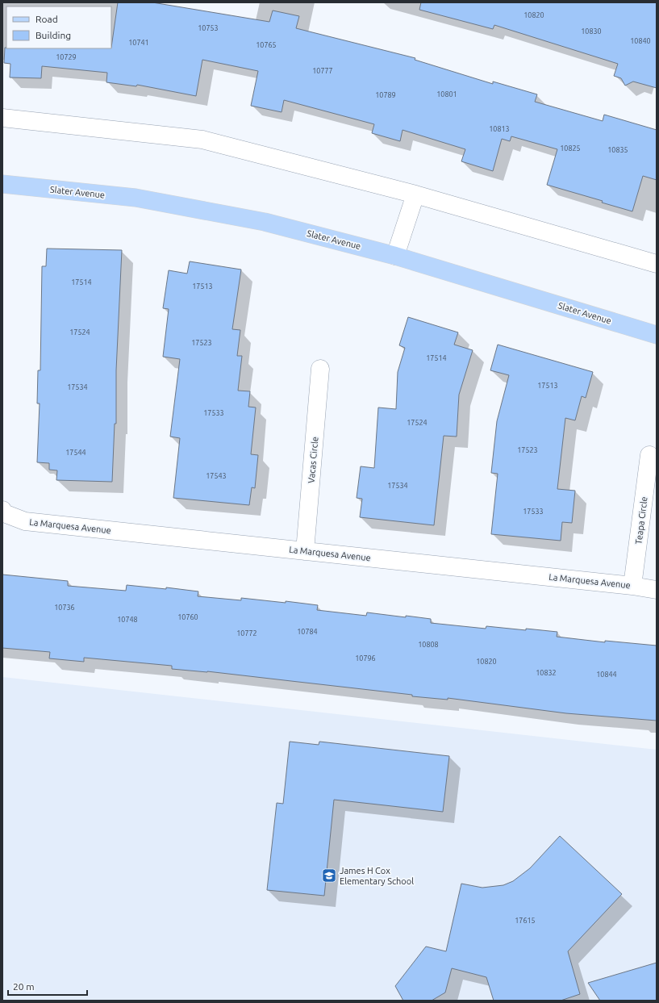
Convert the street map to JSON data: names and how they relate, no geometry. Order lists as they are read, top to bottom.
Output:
{
  "streets": {
    "main road": ["Slater Avenue"],
    "street": ["Vacas Circle", "Teapa Circle", "La Marquesa Avenue"]
  },
  "crossings": [
    ["Vacas Circle", "La Marquesa Avenue"],
    ["Teapa Circle", "La Marquesa Avenue"]
  ],
  "places": {
    "school or university": ["James H Cox Elementary School"]
  },
  "house_numbers": [
    "10820",
    "10753",
    "10830",
    "10840",
    "10741",
    "10765",
    "10729",
    "10777",
    "10801",
    "10789",
    "10813",
    "10825",
    "10835",
    "17514",
    "17513",
    "17524",
    "17523",
    "17514",
    "17513",
    "17534",
    "17533",
    "17524",
    "17523",
    "17544",
    "17543",
    "17534",
    "17533",
    "10736",
    "10760",
    "10748",
    "10784",
    "10772",
    "10808",
    "10796",
    "10820",
    "10832",
    "10844",
    "17615"
  ],
  "legend": ["Road", "Building"],
  "scale_bar": "20 m"
}
